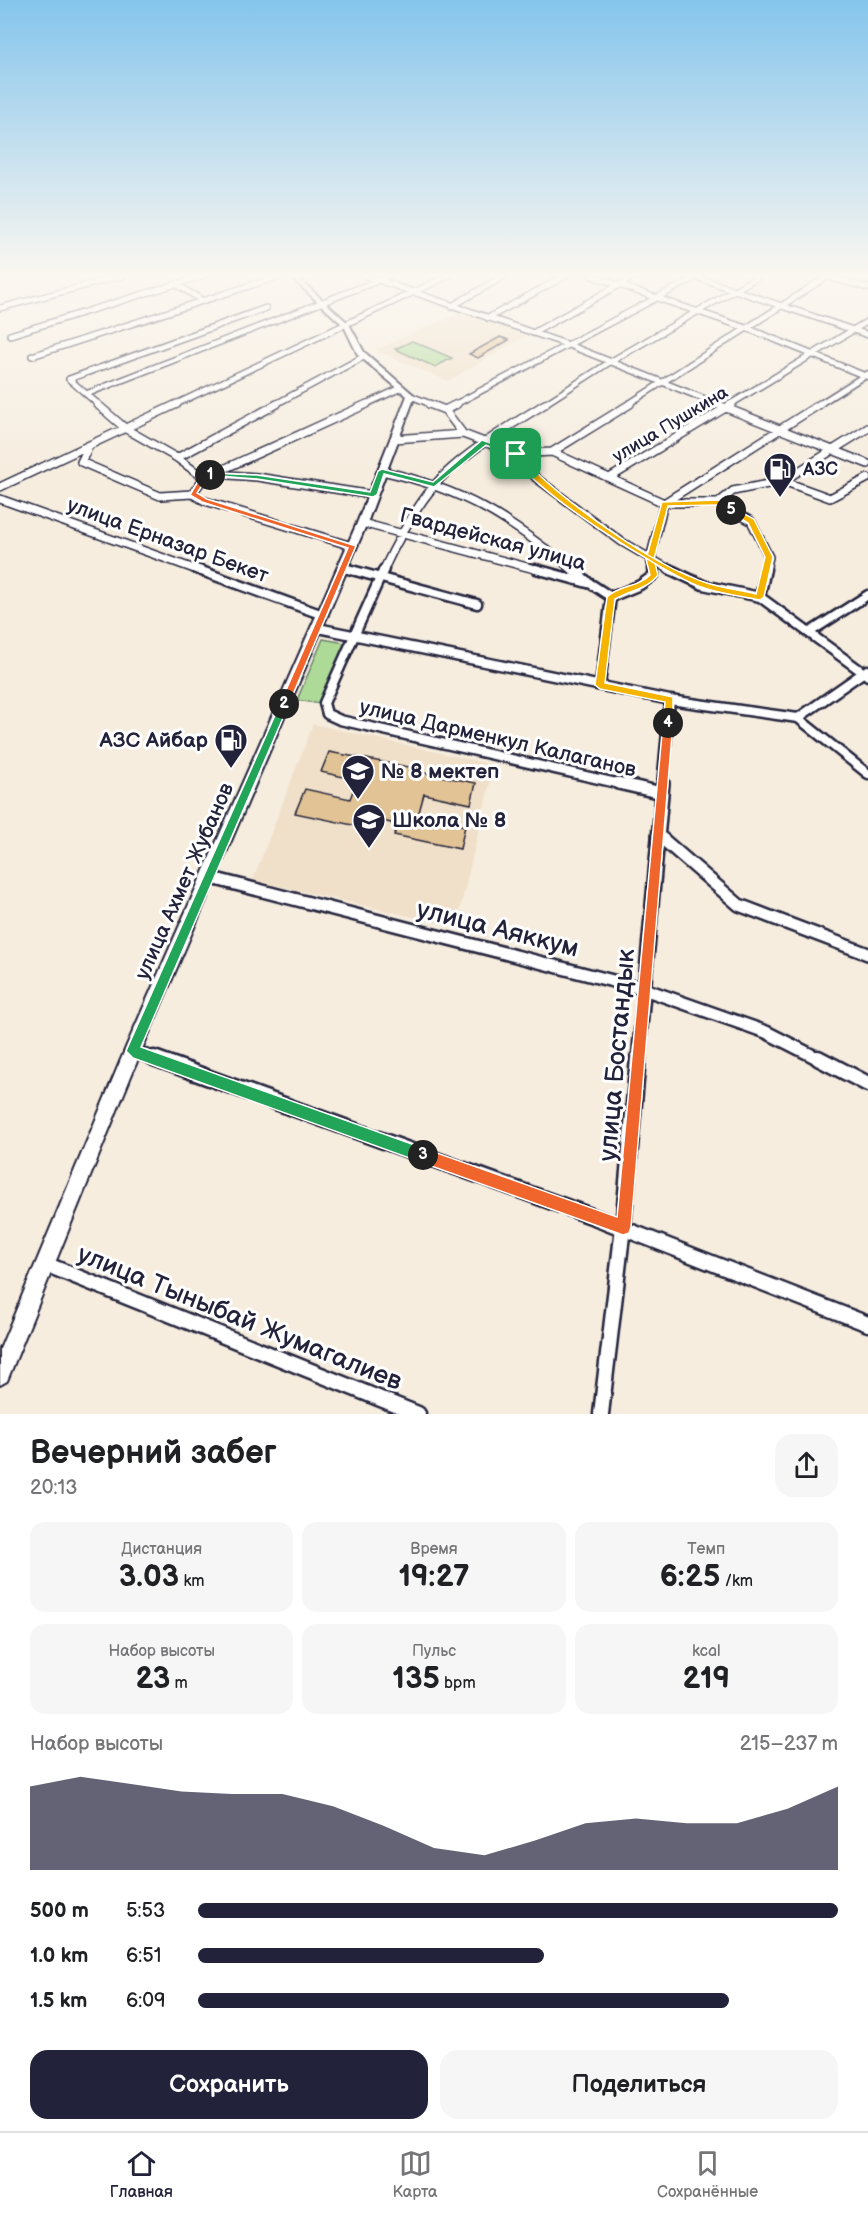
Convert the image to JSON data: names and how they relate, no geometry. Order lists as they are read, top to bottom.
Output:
{
  "streets": {
    "main road": ["улица Ахмет Жубанов"],
    "street": [
      "улица Пушкина",
      "Гвардейская улица",
      "улица Ерназар Бекет",
      "улица Дарменкул Калаганов",
      "улица Аяккум",
      "улица Бостандык",
      "улица Тыныбай Жумагалиев"
    ]
  },
  "crossings": [
    ["Гвардейская улица", "улица Ахмет Жубанов"],
    ["улица Ерназар Бекет", "улица Ахмет Жубанов"],
    ["улица Дарменкул Калаганов", "улица Бостандык"],
    ["улица Ахмет Жубанов", "улица Аяккум"],
    ["улица Ахмет Жубанов", "улица Тыныбай Жумагалиев"],
    ["улица Аяккум", "улица Бостандык"]
  ],
  "places": {
    "fuel station": ["АЗС", "АЗС Айбар"],
    "school or university": ["№ 8 мектеп", "Школа № 8"]
  },
  "page": {
    "pins": [
      "1",
      "5",
      "2",
      "4",
      "3"
    ],
    "heading": ["Вечерний забег", "20:13"],
    "stats": [
      ["Дистанция", "3.03 km"],
      ["Время", "19:27"],
      ["Темп", "6:25 /km"],
      ["Набор высоты", "23 m"],
      ["Пульс", "135 bpm"],
      ["kcal", "219"]
    ],
    "chart": ["Набор высоты", "215–237 m"],
    "list": [
      {
        "name": "500 m",
        "note": "5:53"
      },
      {
        "name": "1.0 km",
        "note": "6:51"
      },
      {
        "name": "1.5 km",
        "note": "6:09"
      }
    ],
    "buttons": ["Сохранить", "Поделиться"],
    "tabs": ["Главная", "Карта", "Сохранённые"]
  }
}
